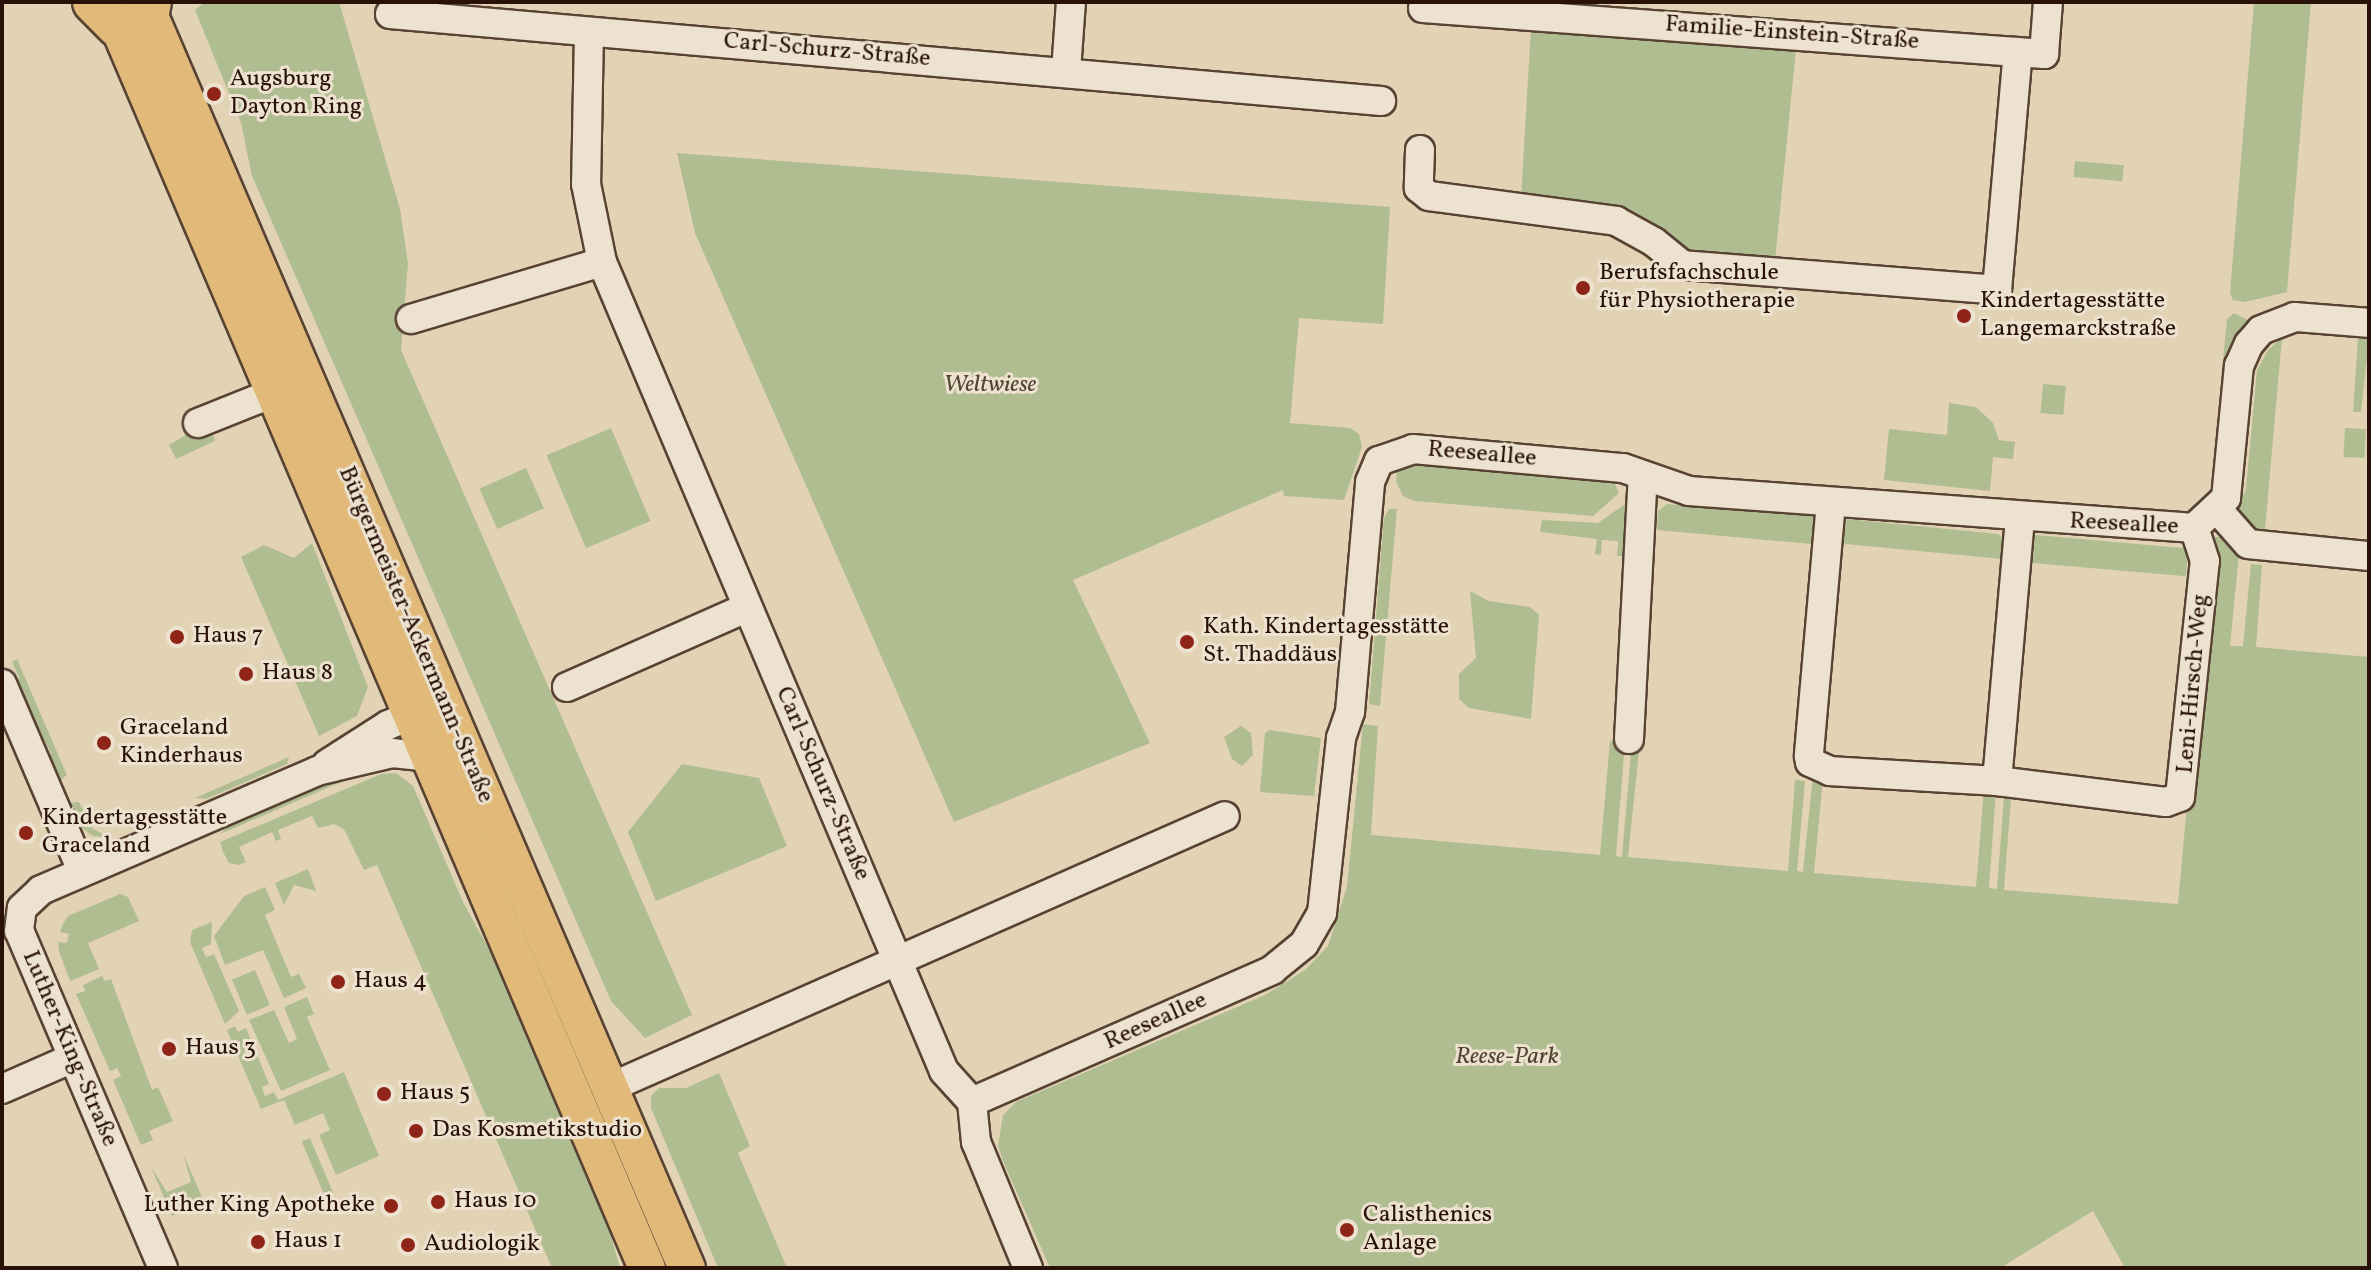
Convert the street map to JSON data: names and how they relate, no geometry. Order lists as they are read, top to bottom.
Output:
{
  "streets": {
    "main road": ["Bürgermeister-Ackermann-Straße"],
    "street": [
      "Familie-Einstein-Straße",
      "Carl-Schurz-Straße",
      "Reeseallee",
      "Leni-Hirsch-Weg",
      "Luther-King-Straße"
    ]
  },
  "crossings": [
    ["Carl-Schurz-Straße", "Reeseallee"],
    ["Reeseallee", "Leni-Hirsch-Weg"],
    ["Bürgermeister-Ackermann-Straße", "Luther-King-Straße"]
  ],
  "parks": ["Weltwiese", "Reese-Park"],
  "places": [
    "Augsburg Dayton Ring",
    "Berufsfachschule für Physiotherapie",
    "Kindertagesstätte Langemarckstraße",
    "Haus 7",
    "Kath. Kindertagesstätte St. Thaddäus",
    "Haus 8",
    "Graceland Kinderhaus",
    "Kindertagesstätte Graceland",
    "Haus 4",
    "Haus 3",
    "Haus 5",
    "Das Kosmetikstudio",
    "Haus 10",
    "Luther King Apotheke",
    "Calisthenics Anlage",
    "Haus 1",
    "Audiologik"
  ]
}
